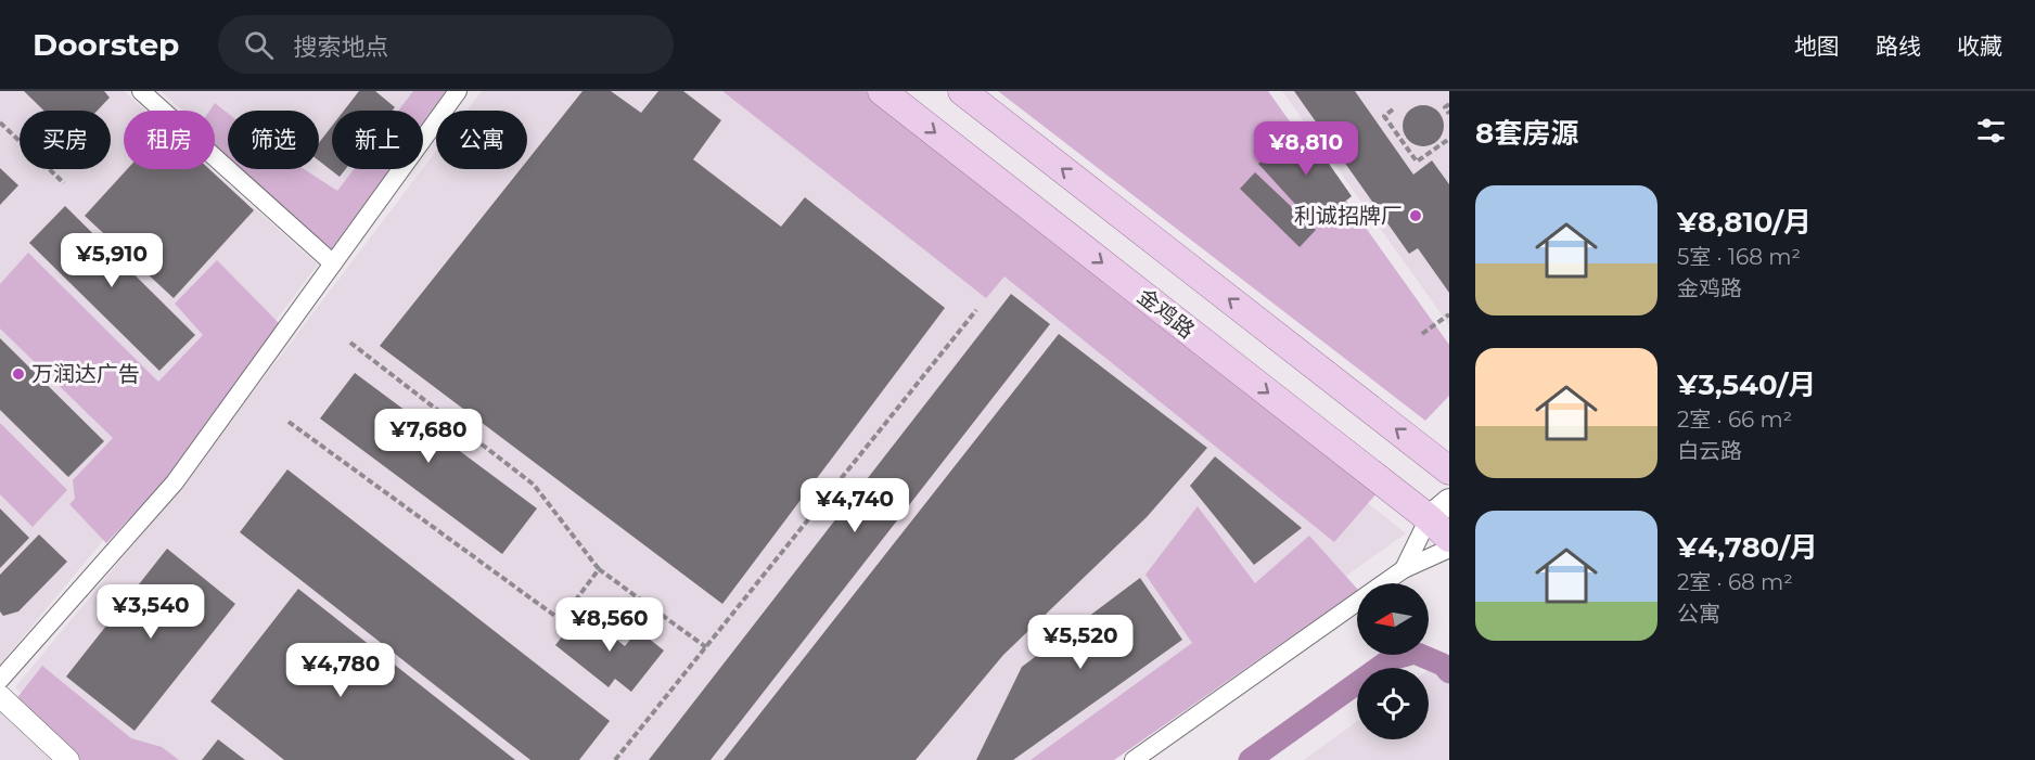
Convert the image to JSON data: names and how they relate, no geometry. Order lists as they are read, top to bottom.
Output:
{
  "streets": {
    "main road": ["金鸡路"]
  },
  "places": ["利诚招牌厂", "万润达广告"],
  "north": "left",
  "page": {
    "header": "Doorstep",
    "search": "搜索地点",
    "nav": ["地图", "路线", "收藏"],
    "heading": "8套房源",
    "chip": [
      "买房",
      "租房",
      "筛选",
      "新上",
      "公寓"
    ],
    "price": [
      "¥8,810",
      "¥5,910",
      "¥7,680",
      "¥4,740",
      "¥3,540",
      "¥8,560",
      "¥5,520",
      "¥4,780"
    ],
    "list": [
      {
        "name": "¥8,810/月",
        "note": "5室 · 168 m² · 金鸡路"
      },
      {
        "name": "¥3,540/月",
        "note": "2室 · 66 m² · 白云路"
      },
      {
        "name": "¥4,780/月",
        "note": "2室 · 68 m² · 公寓"
      }
    ]
  }
}
